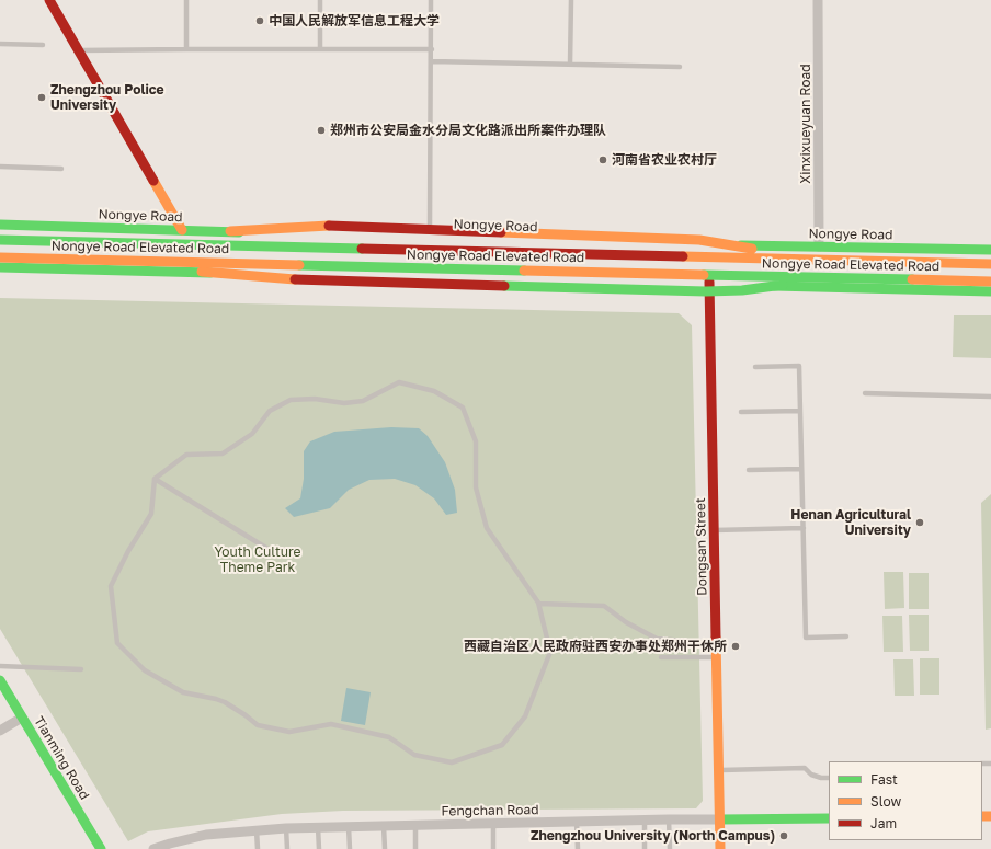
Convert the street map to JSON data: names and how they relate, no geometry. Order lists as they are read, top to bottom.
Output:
{
  "streets": {
    "main road": [
      "Nongye Road",
      "Nongye Road Elevated Road",
      "Dongsan Street",
      "Tianming Road",
      "Fengchan Road"
    ],
    "street": ["Xinxixueyuan Road"]
  },
  "crossings": [
    ["Xinxixueyuan Road", "Nongye Road"],
    ["Nongye Road", "Dongsan Street"],
    ["Dongsan Street", "Fengchan Road"]
  ],
  "parks": ["Youth Culture Theme Park"],
  "places": [
    "中国人民解放军信息工程大学",
    "Zhengzhou Police University",
    "郑州市公安局金水分局文化路派出所案件办理队",
    "河南省农业农村厅",
    "Henan Agricultural University",
    "西藏自治区人民政府驻西安办事处郑州干休所",
    "Zhengzhou University (North Campus)"
  ],
  "legend": ["Fast", "Slow", "Jam"]
}
